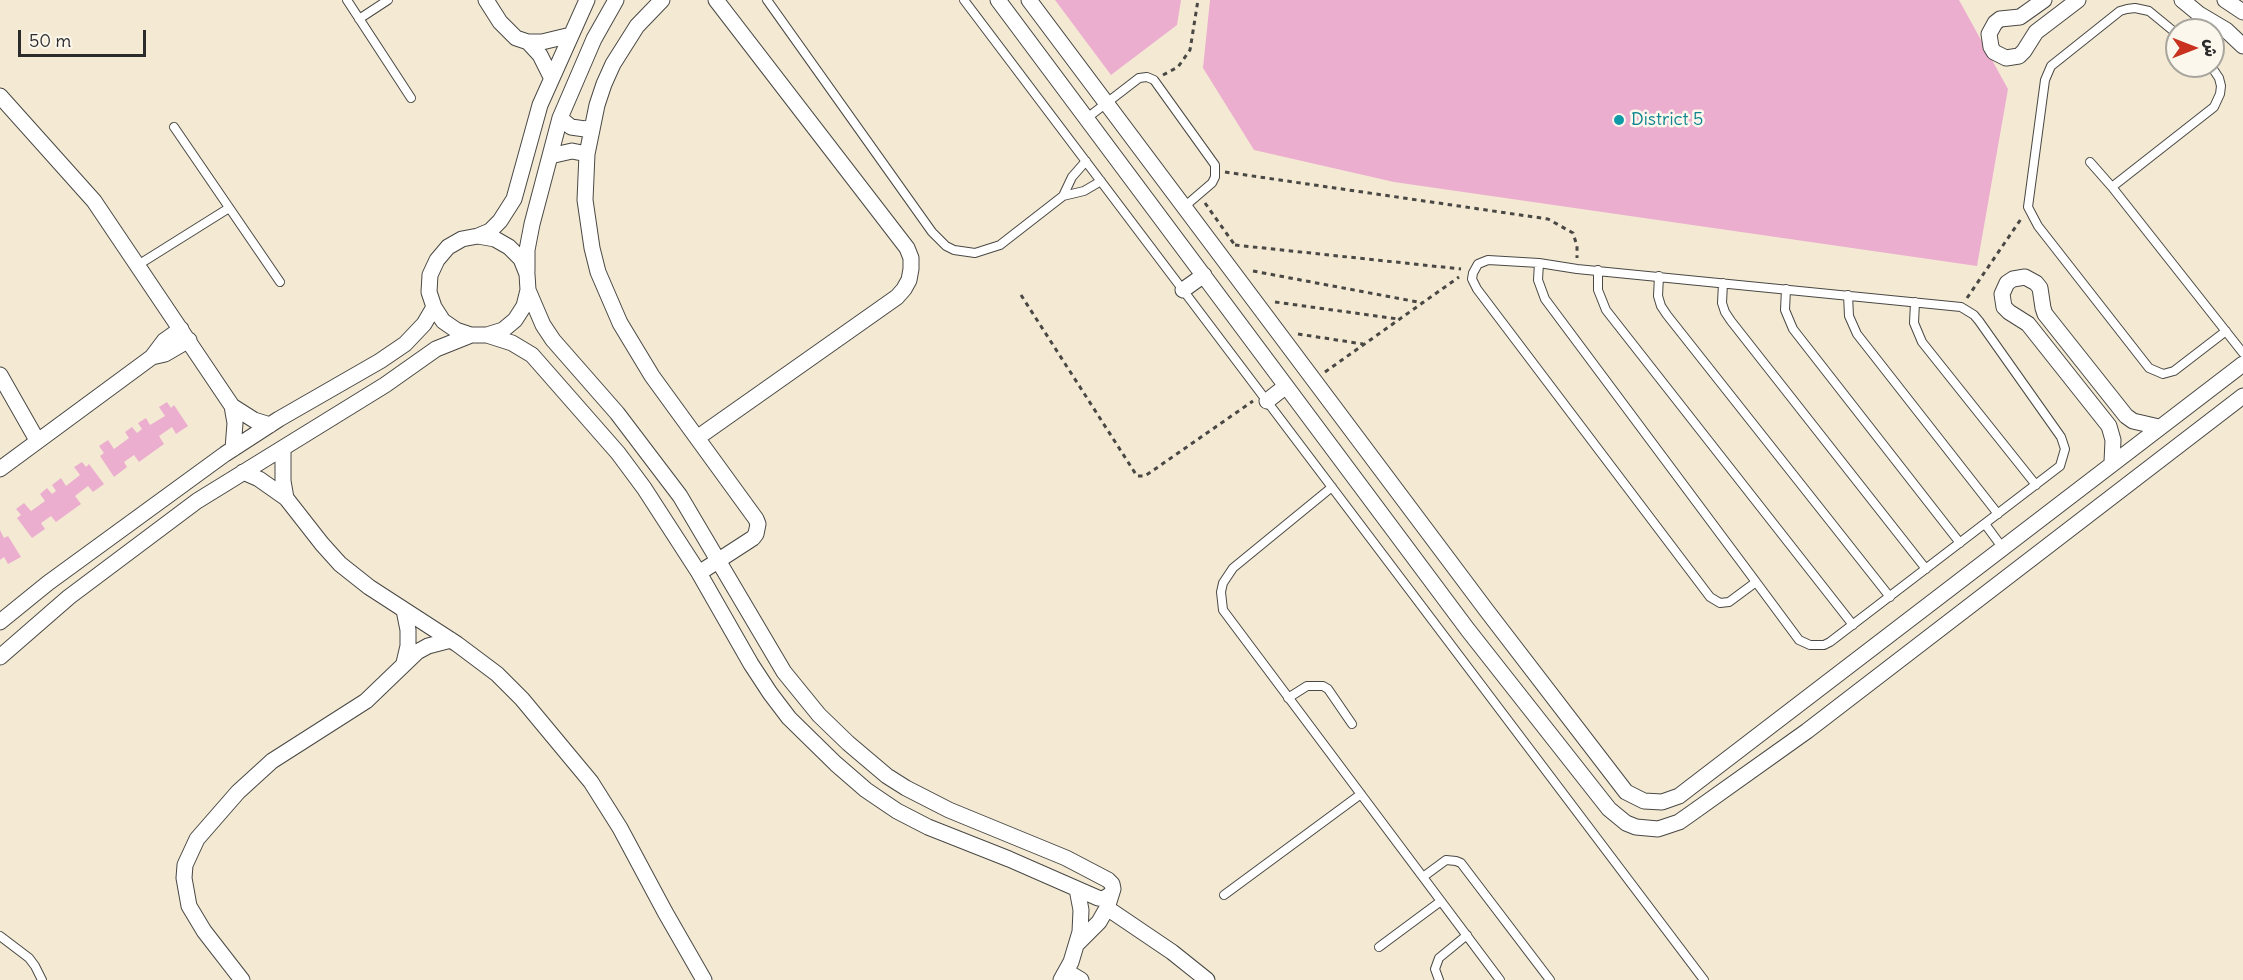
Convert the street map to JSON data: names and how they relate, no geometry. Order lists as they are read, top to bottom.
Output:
{
  "places": ["District 5"],
  "scale_bar": "50 m",
  "north": "right"
}
